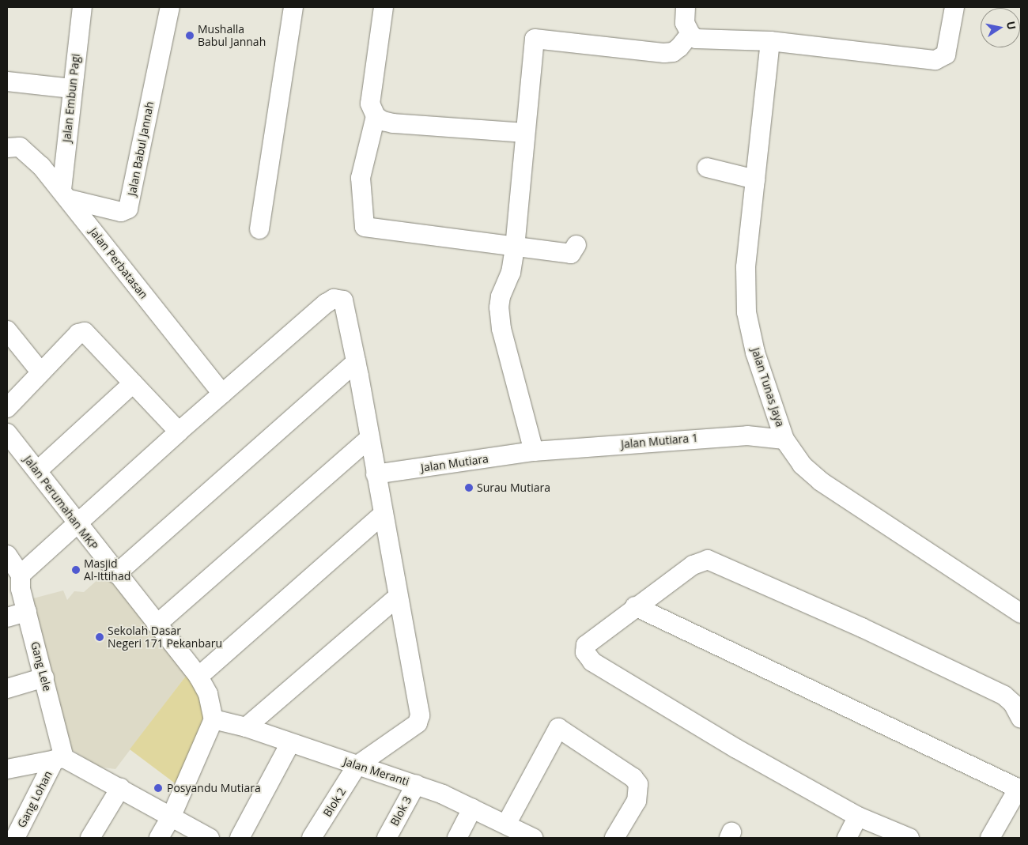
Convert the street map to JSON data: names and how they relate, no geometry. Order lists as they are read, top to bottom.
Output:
{
  "streets": {
    "street": [
      "Jalan Embun Pagi",
      "Jalan Babul Jannah",
      "Jalan Perbatasan",
      "Jalan Tunas Jaya",
      "Jalan Mutiara 1",
      "Jalan Mutiara",
      "Jalan Perumahan MKP",
      "Gang Lele",
      "Jalan Meranti",
      "Gang Lohan",
      "Blok 2",
      "Blok 3"
    ]
  },
  "crossings": [
    ["Jalan Embun Pagi", "Jalan Babul Jannah"],
    ["Jalan Embun Pagi", "Jalan Perbatasan"],
    ["Jalan Babul Jannah", "Jalan Perbatasan"],
    ["Jalan Tunas Jaya", "Jalan Mutiara 1"],
    ["Jalan Mutiara 1", "Jalan Mutiara"],
    ["Jalan Perumahan MKP", "Jalan Meranti"],
    ["Gang Lele", "Gang Lohan"],
    ["Jalan Meranti", "Blok 2"],
    ["Jalan Meranti", "Blok 3"]
  ],
  "places": [
    "Mushalla Babul Jannah",
    "Surau Mutiara",
    "Masjid Al-Ittihad",
    "Sekolah Dasar Negeri 171 Pekanbaru",
    "Posyandu Mutiara"
  ],
  "north": "right"
}
